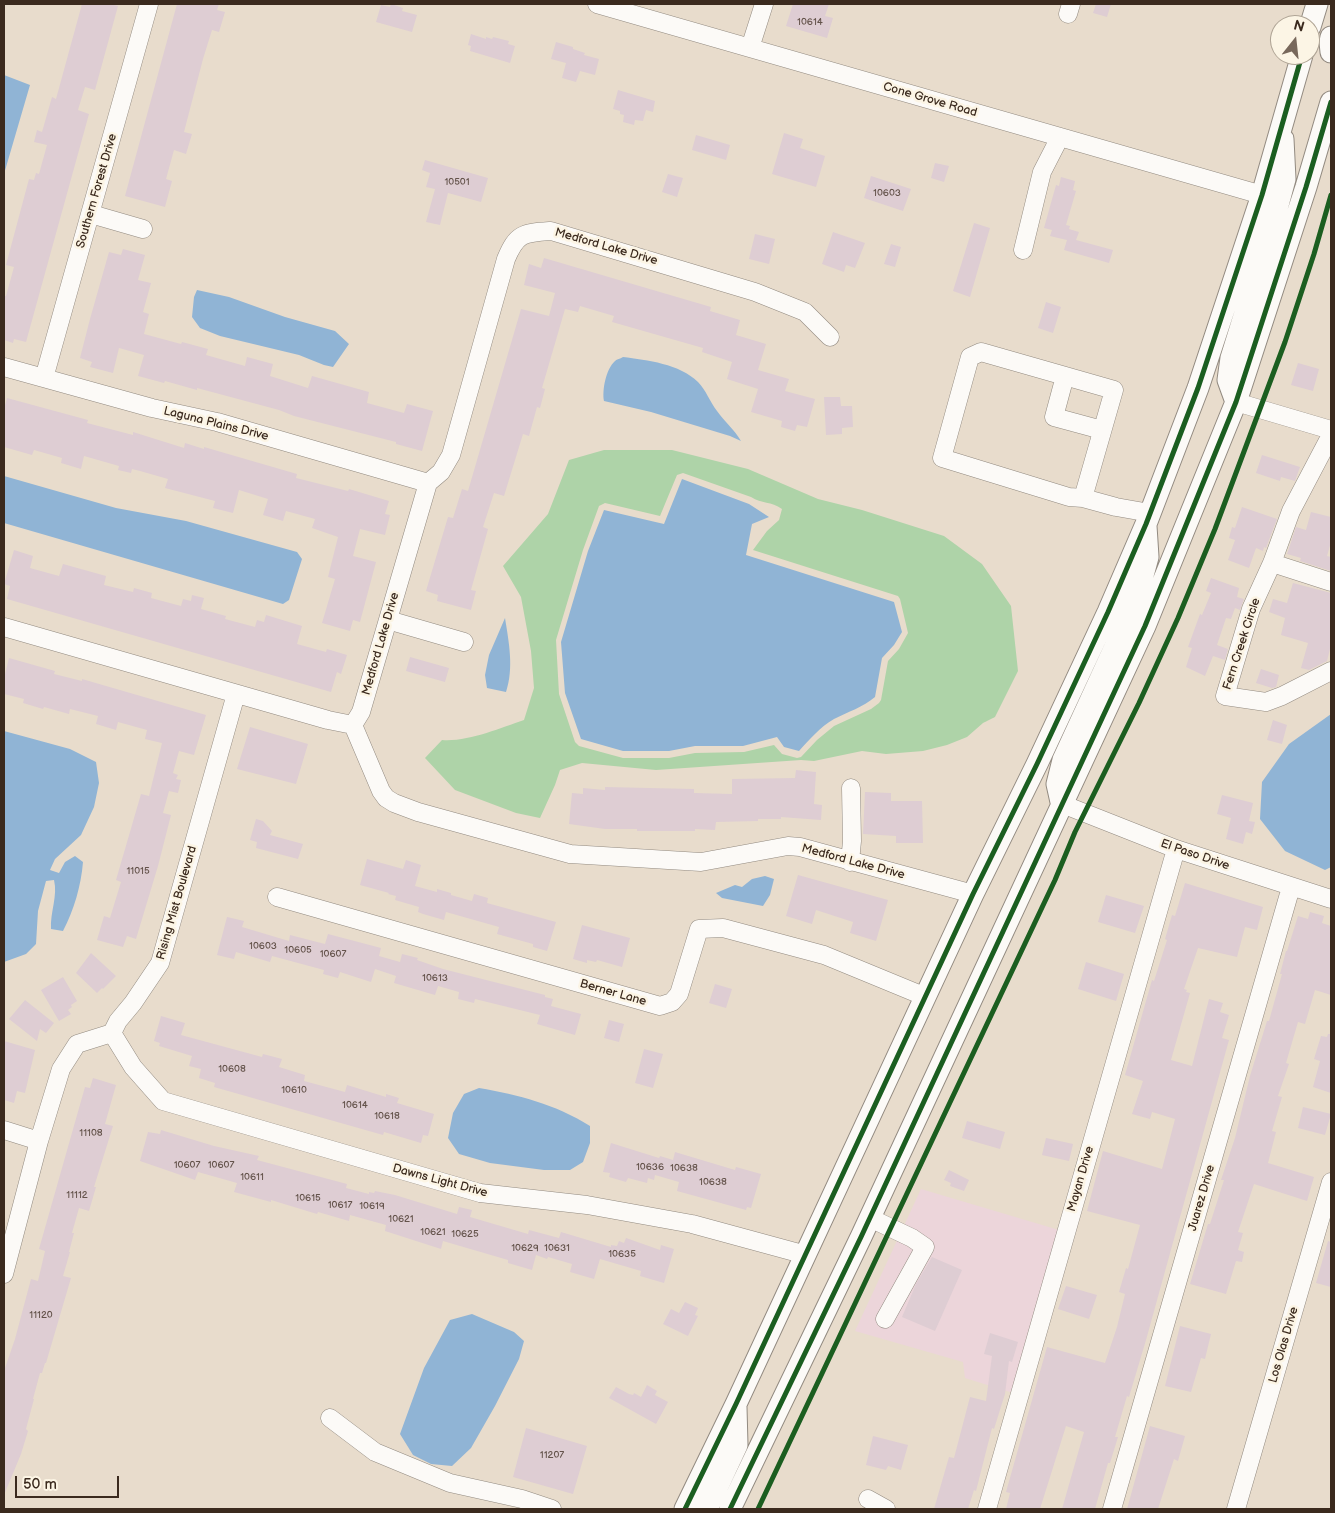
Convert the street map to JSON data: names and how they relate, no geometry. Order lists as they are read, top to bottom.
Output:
{
  "streets": {
    "street": [
      "Cone Grove Road",
      "Southern Forest Drive",
      "Medford Lake Drive",
      "Laguna Plains Drive",
      "Fern Creek Circle",
      "El Paso Drive",
      "Rising Mist Boulevard",
      "Berner Lane",
      "Mayan Drive",
      "Dawns Light Drive",
      "Juarez Drive",
      "Los Olas Drive"
    ]
  },
  "crossings": [
    ["Southern Forest Drive", "Laguna Plains Drive"],
    ["Medford Lake Drive", "Laguna Plains Drive"],
    ["El Paso Drive", "Mayan Drive"],
    ["El Paso Drive", "Juarez Drive"],
    ["Rising Mist Boulevard", "Dawns Light Drive"]
  ],
  "house_numbers": [
    "10614",
    "10501",
    "10603",
    "11015",
    "10603",
    "10605",
    "10607",
    "10613",
    "10608",
    "10610",
    "10614",
    "10618",
    "11108",
    "10607",
    "10607",
    "10636",
    "10638",
    "10611",
    "10638",
    "11112",
    "10615",
    "10617",
    "10619",
    "10621",
    "10621",
    "10625",
    "10629",
    "10631",
    "10635",
    "11120",
    "11207"
  ],
  "scale_bar": "50 m",
  "north": "top"
}
